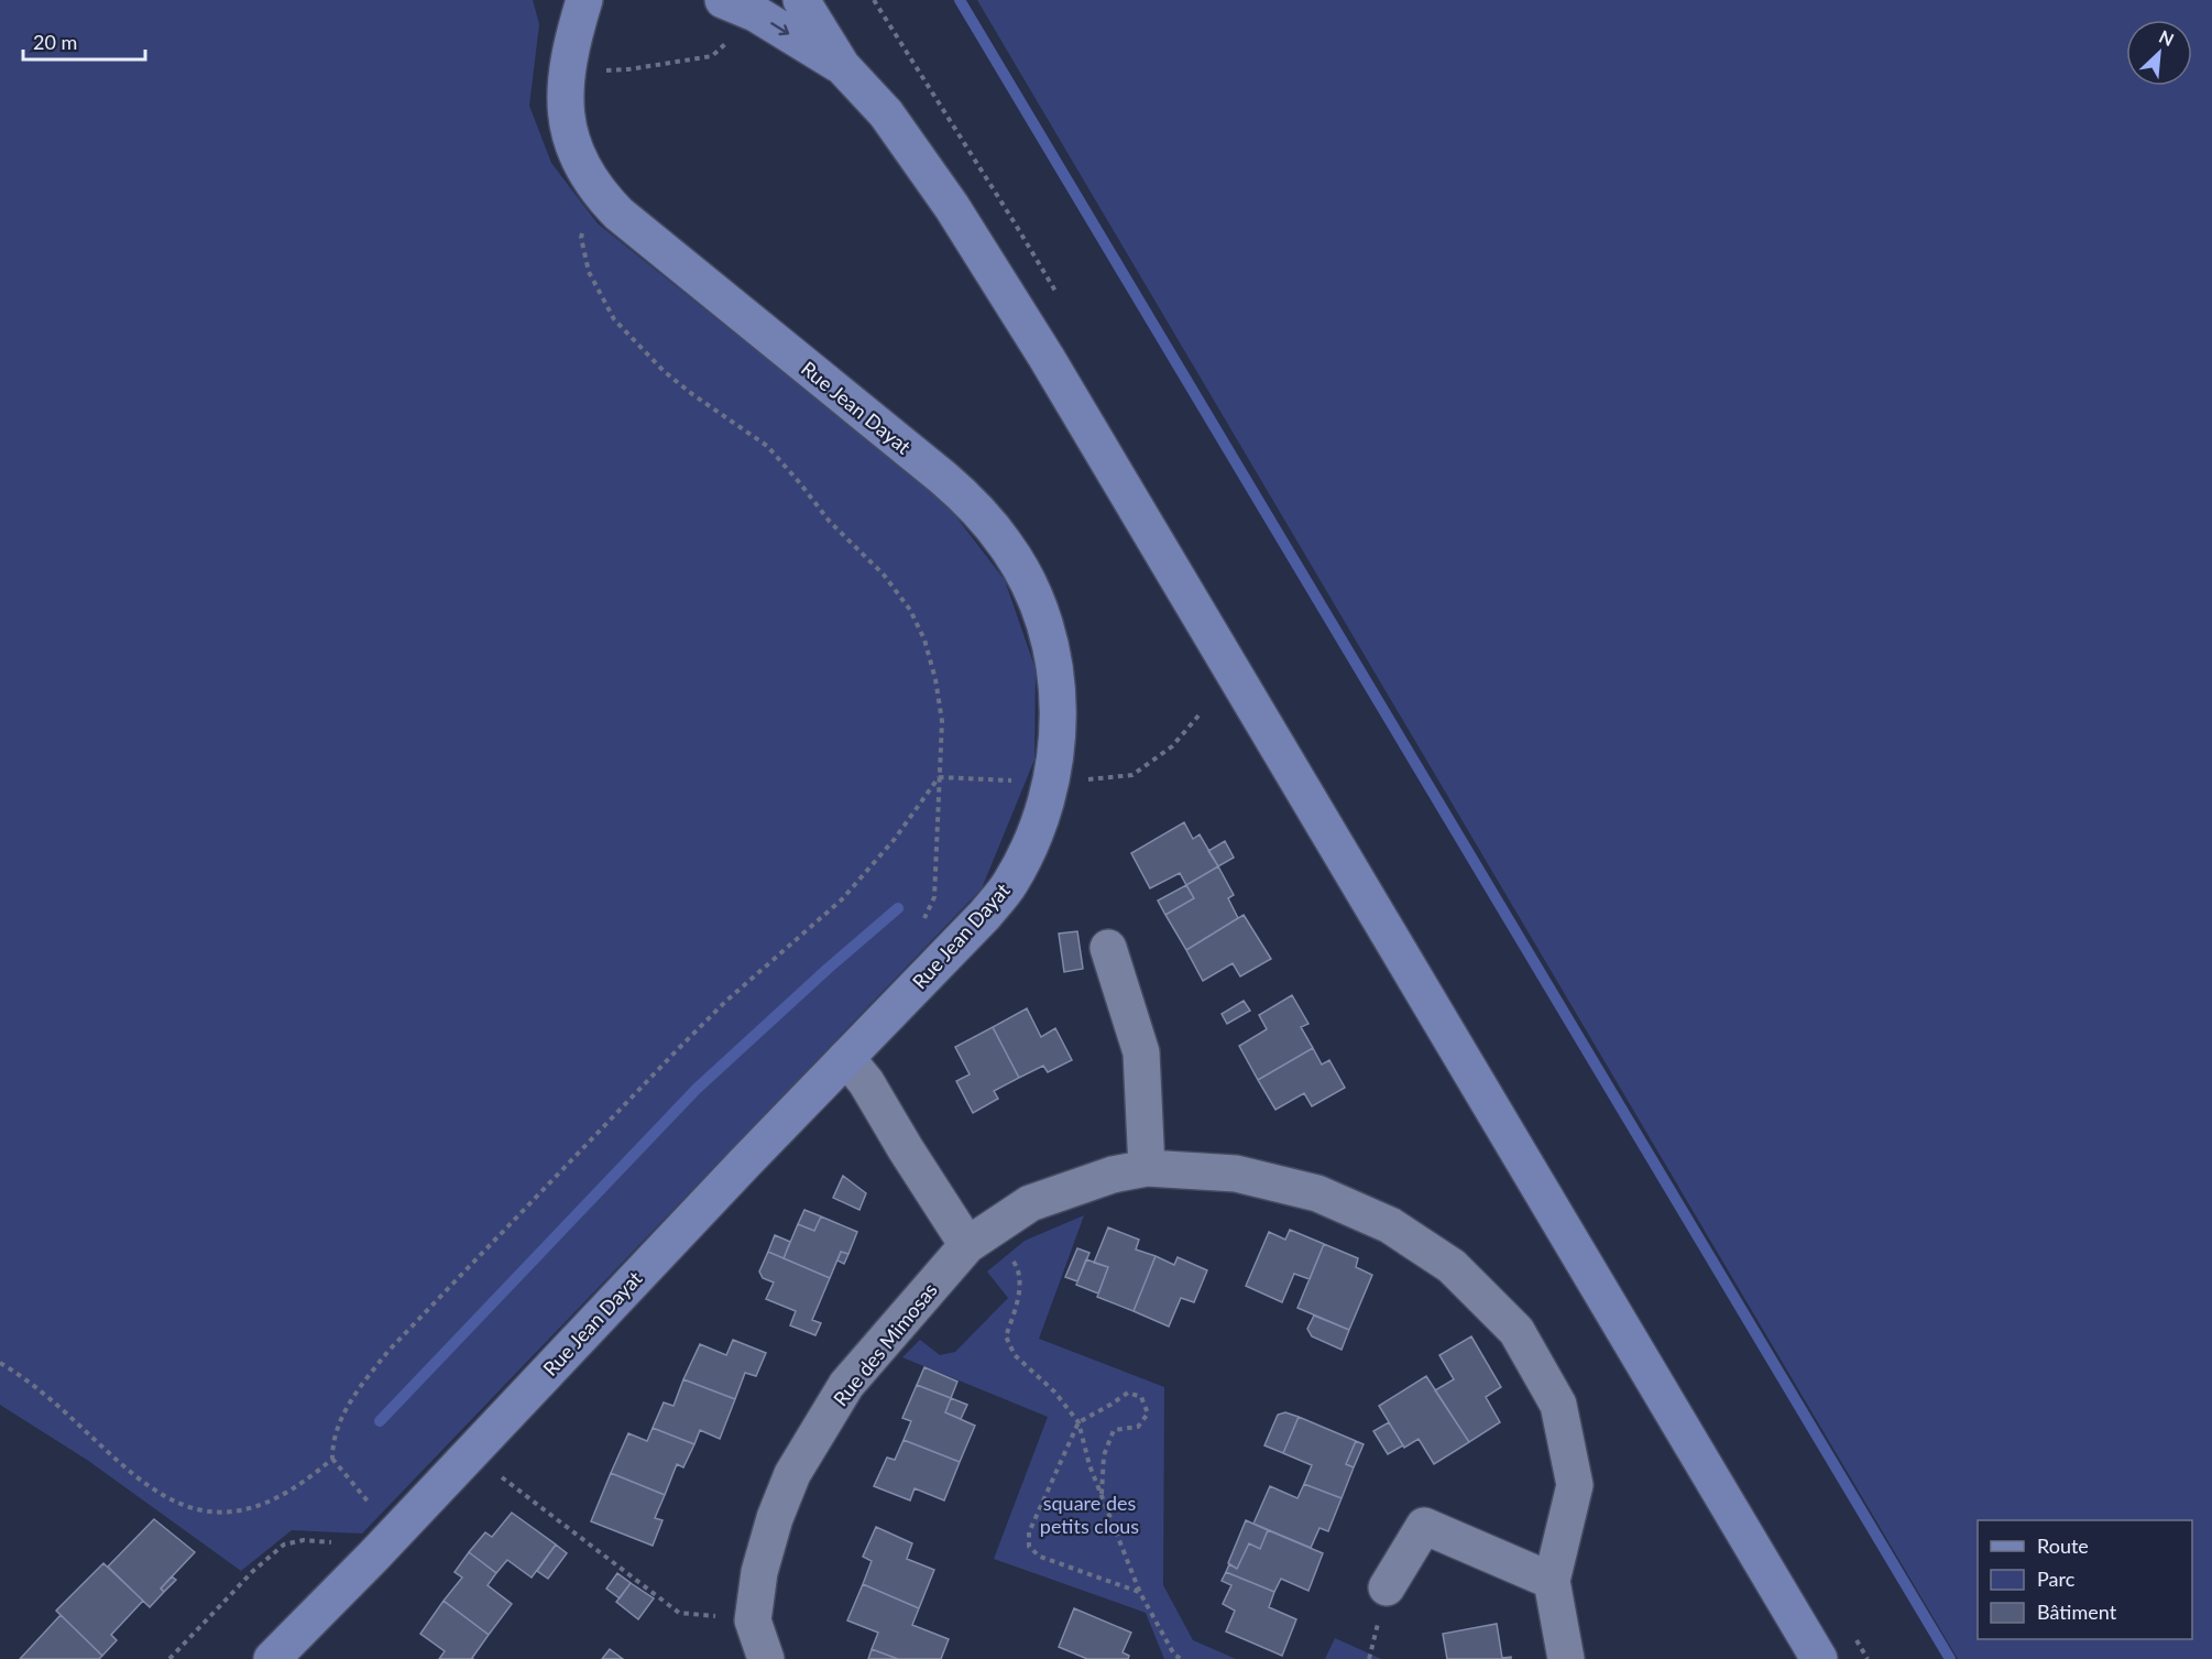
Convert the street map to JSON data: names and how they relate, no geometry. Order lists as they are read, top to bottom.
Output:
{
  "streets": {
    "street": ["Rue Jean Dayat", "Rue des Mimosas"]
  },
  "parks": ["square des petits clous"],
  "legend": ["Route", "Parc", "Bâtiment"],
  "scale_bar": "20 m",
  "north": "top right"
}
